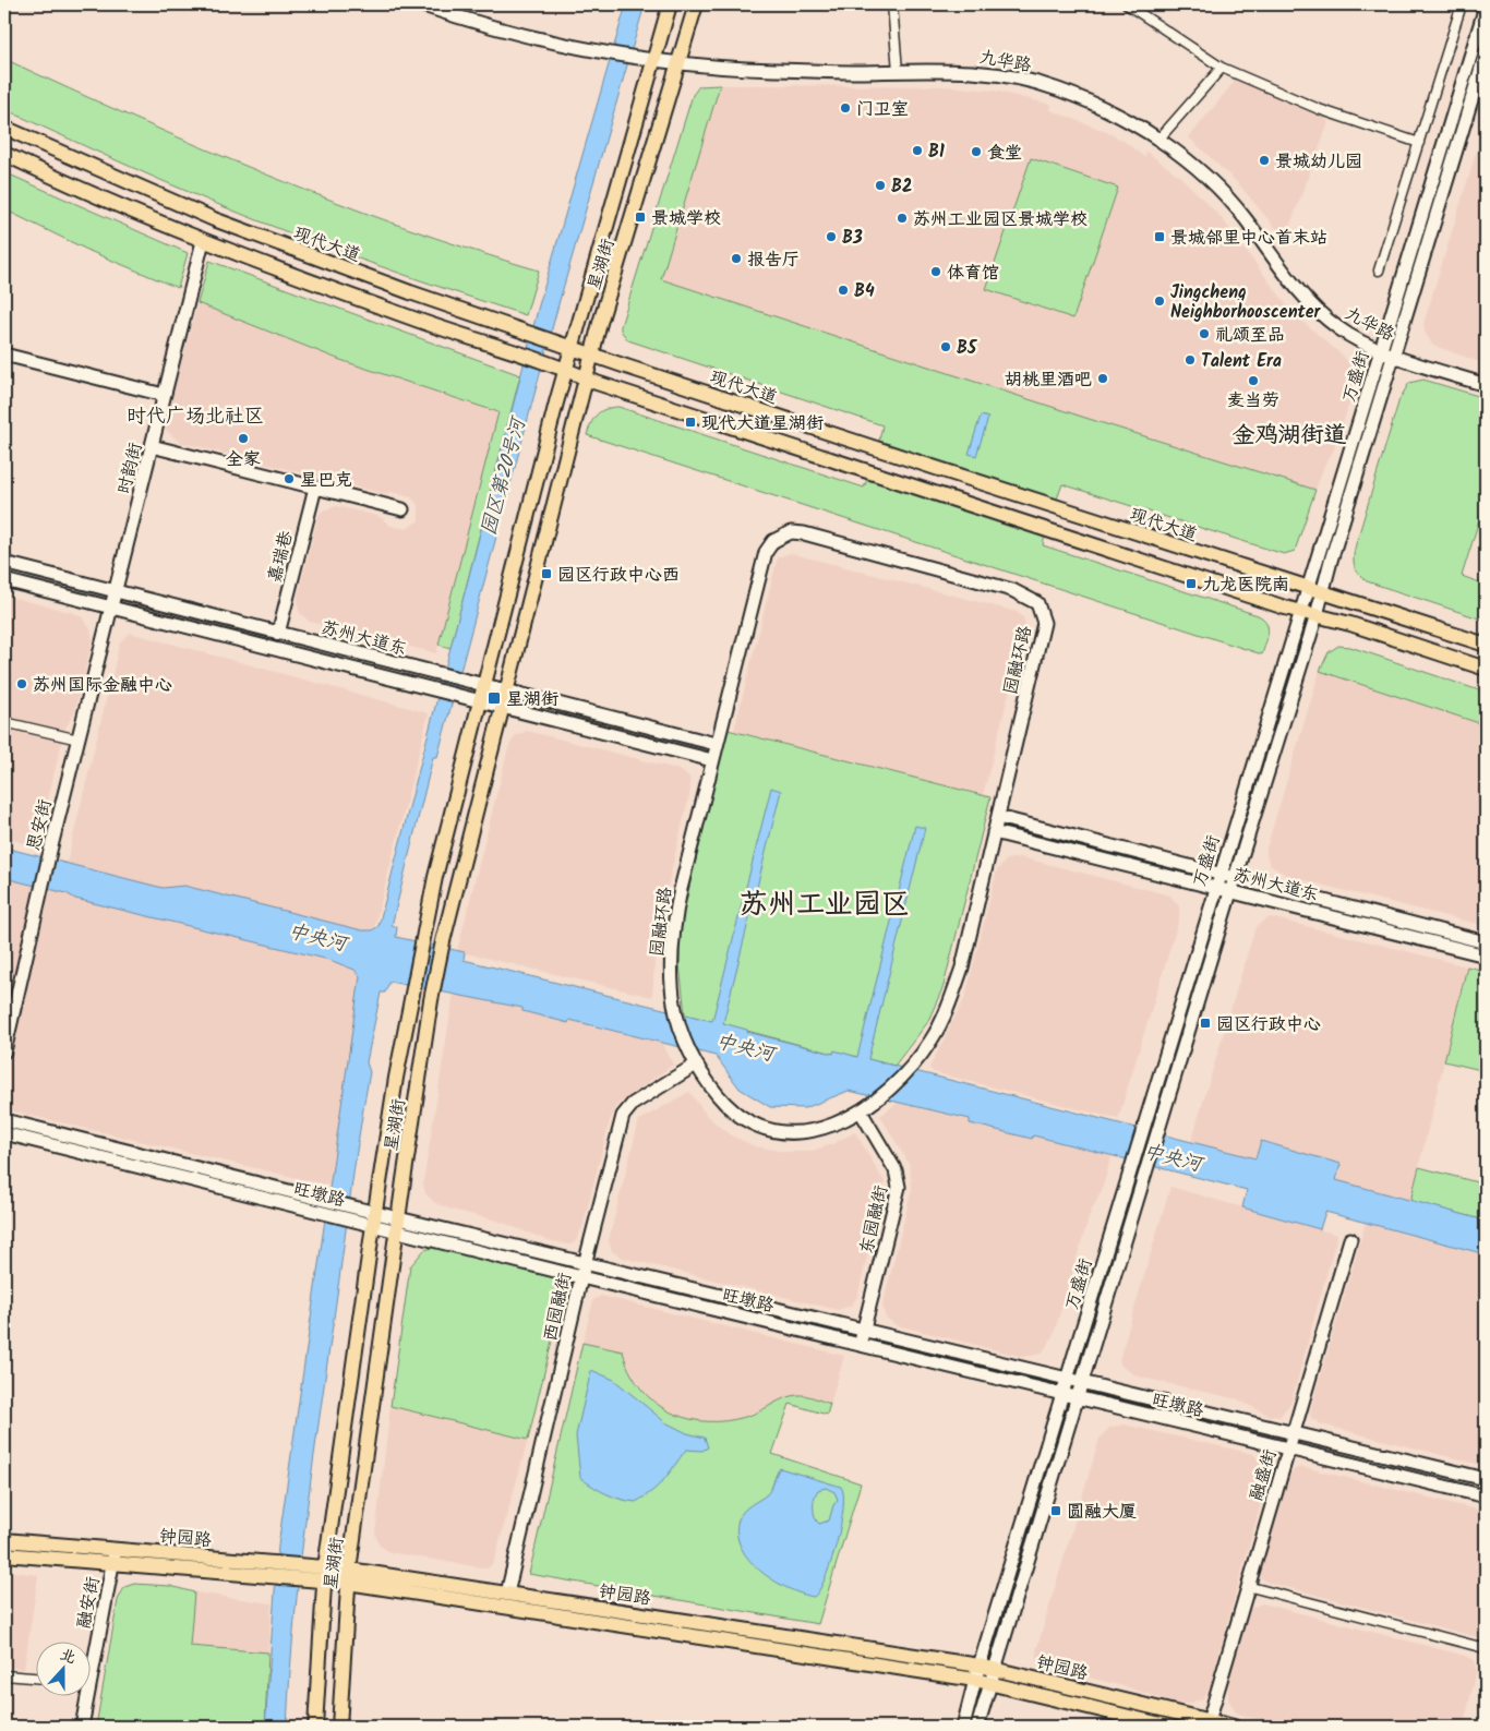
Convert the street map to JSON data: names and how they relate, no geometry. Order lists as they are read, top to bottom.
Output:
{
  "streets": {
    "main road": [
      "九华路",
      "现代大道",
      "星湖街",
      "万盛街",
      "时韵街",
      "嘉瑞巷",
      "苏州大道东",
      "园融环路",
      "思安街",
      "旺墩路",
      "东园融街",
      "西园融街",
      "融盛街",
      "钟园路",
      "融安街"
    ]
  },
  "crossings": [
    ["九华路", "星湖街"],
    ["九华路", "万盛街"],
    ["现代大道", "星湖街"],
    ["现代大道", "万盛街"],
    ["星湖街", "苏州大道东"],
    ["星湖街", "旺墩路"],
    ["星湖街", "钟园路"],
    ["万盛街", "苏州大道东"],
    ["万盛街", "旺墩路"],
    ["万盛街", "钟园路"],
    ["时韵街", "苏州大道东"],
    ["时韵街", "思安街"],
    ["嘉瑞巷", "苏州大道东"],
    ["苏州大道东", "园融环路"],
    ["苏州大道东", "思安街"],
    ["园融环路", "东园融街"],
    ["园融环路", "西园融街"],
    ["旺墩路", "东园融街"],
    ["旺墩路", "西园融街"],
    ["旺墩路", "融盛街"],
    ["西园融街", "钟园路"],
    ["融盛街", "钟园路"],
    ["钟园路", "融安街"]
  ],
  "districts": ["时代广场北社区", "金鸡湖街道", "苏州工业园区"],
  "water": ["园区第20号河", "中央河"],
  "places": {
    "other": [
      "门卫室",
      "B1",
      "食堂",
      "景城幼儿园",
      "B2",
      "苏州工业园区景城学校",
      "B3",
      "报告厅",
      "体育馆",
      "B4",
      "Jingcheng Neighborhooscenter",
      "礼颂至品",
      "B5",
      "Talent Era",
      "胡桃里酒吧",
      "麦当劳",
      "全家",
      "星巴克",
      "苏州国际金融中心"
    ],
    "transit": [
      "景城学校",
      "景城邻里中心首末站",
      "现代大道星湖街",
      "园区行政中心西",
      "九龙医院南",
      "星湖街",
      "园区行政中心",
      "圆融大厦"
    ]
  },
  "north": "top"
}
